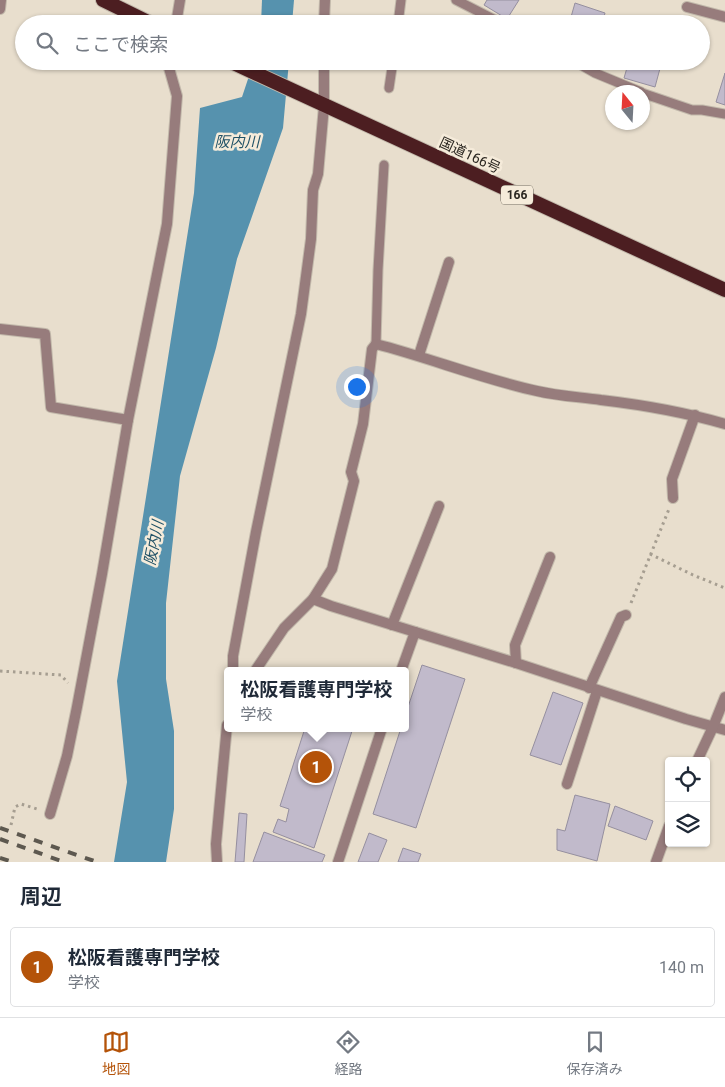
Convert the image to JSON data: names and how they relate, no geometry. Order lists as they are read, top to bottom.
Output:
{
  "streets": {
    "highway": ["国道166号", "166"]
  },
  "water": ["阪内川"],
  "north": "top",
  "page": {
    "search": "ここで検索",
    "popup": ["松阪看護専門学校", "学校"],
    "pins": "1",
    "heading": "周辺",
    "list": [
      {
        "mark": "1",
        "name": "松阪看護専門学校",
        "note": "学校",
        "value": "140 m"
      }
    ],
    "nav": ["地図", "経路", "保存済み"]
  }
}
